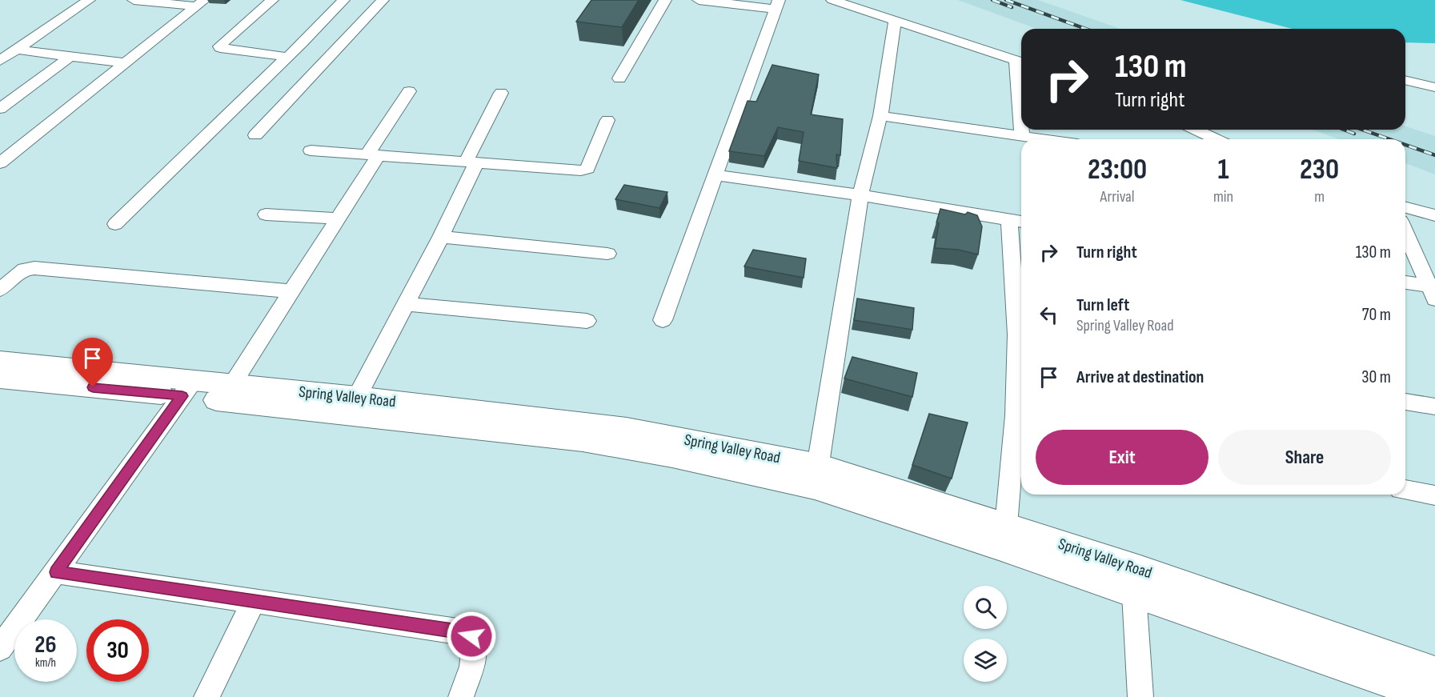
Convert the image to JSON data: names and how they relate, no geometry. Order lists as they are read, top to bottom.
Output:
{
  "streets": {
    "street": ["Spring Valley Road"]
  },
  "page": {
    "turn": ["130 m", "Turn right"],
    "eta": [
      "23:00",
      "Arrival",
      "1",
      "min",
      "230",
      "m"
    ],
    "list": [
      {
        "name": "Turn right",
        "value": "130 m"
      },
      {
        "name": "Turn left",
        "note": "Spring Valley Road",
        "value": "70 m"
      },
      {
        "name": "Arrive at destination",
        "value": "30 m"
      }
    ],
    "buttons": ["Exit", "Share"],
    "speed": "26 km/h",
    "limit": "30"
  }
}
